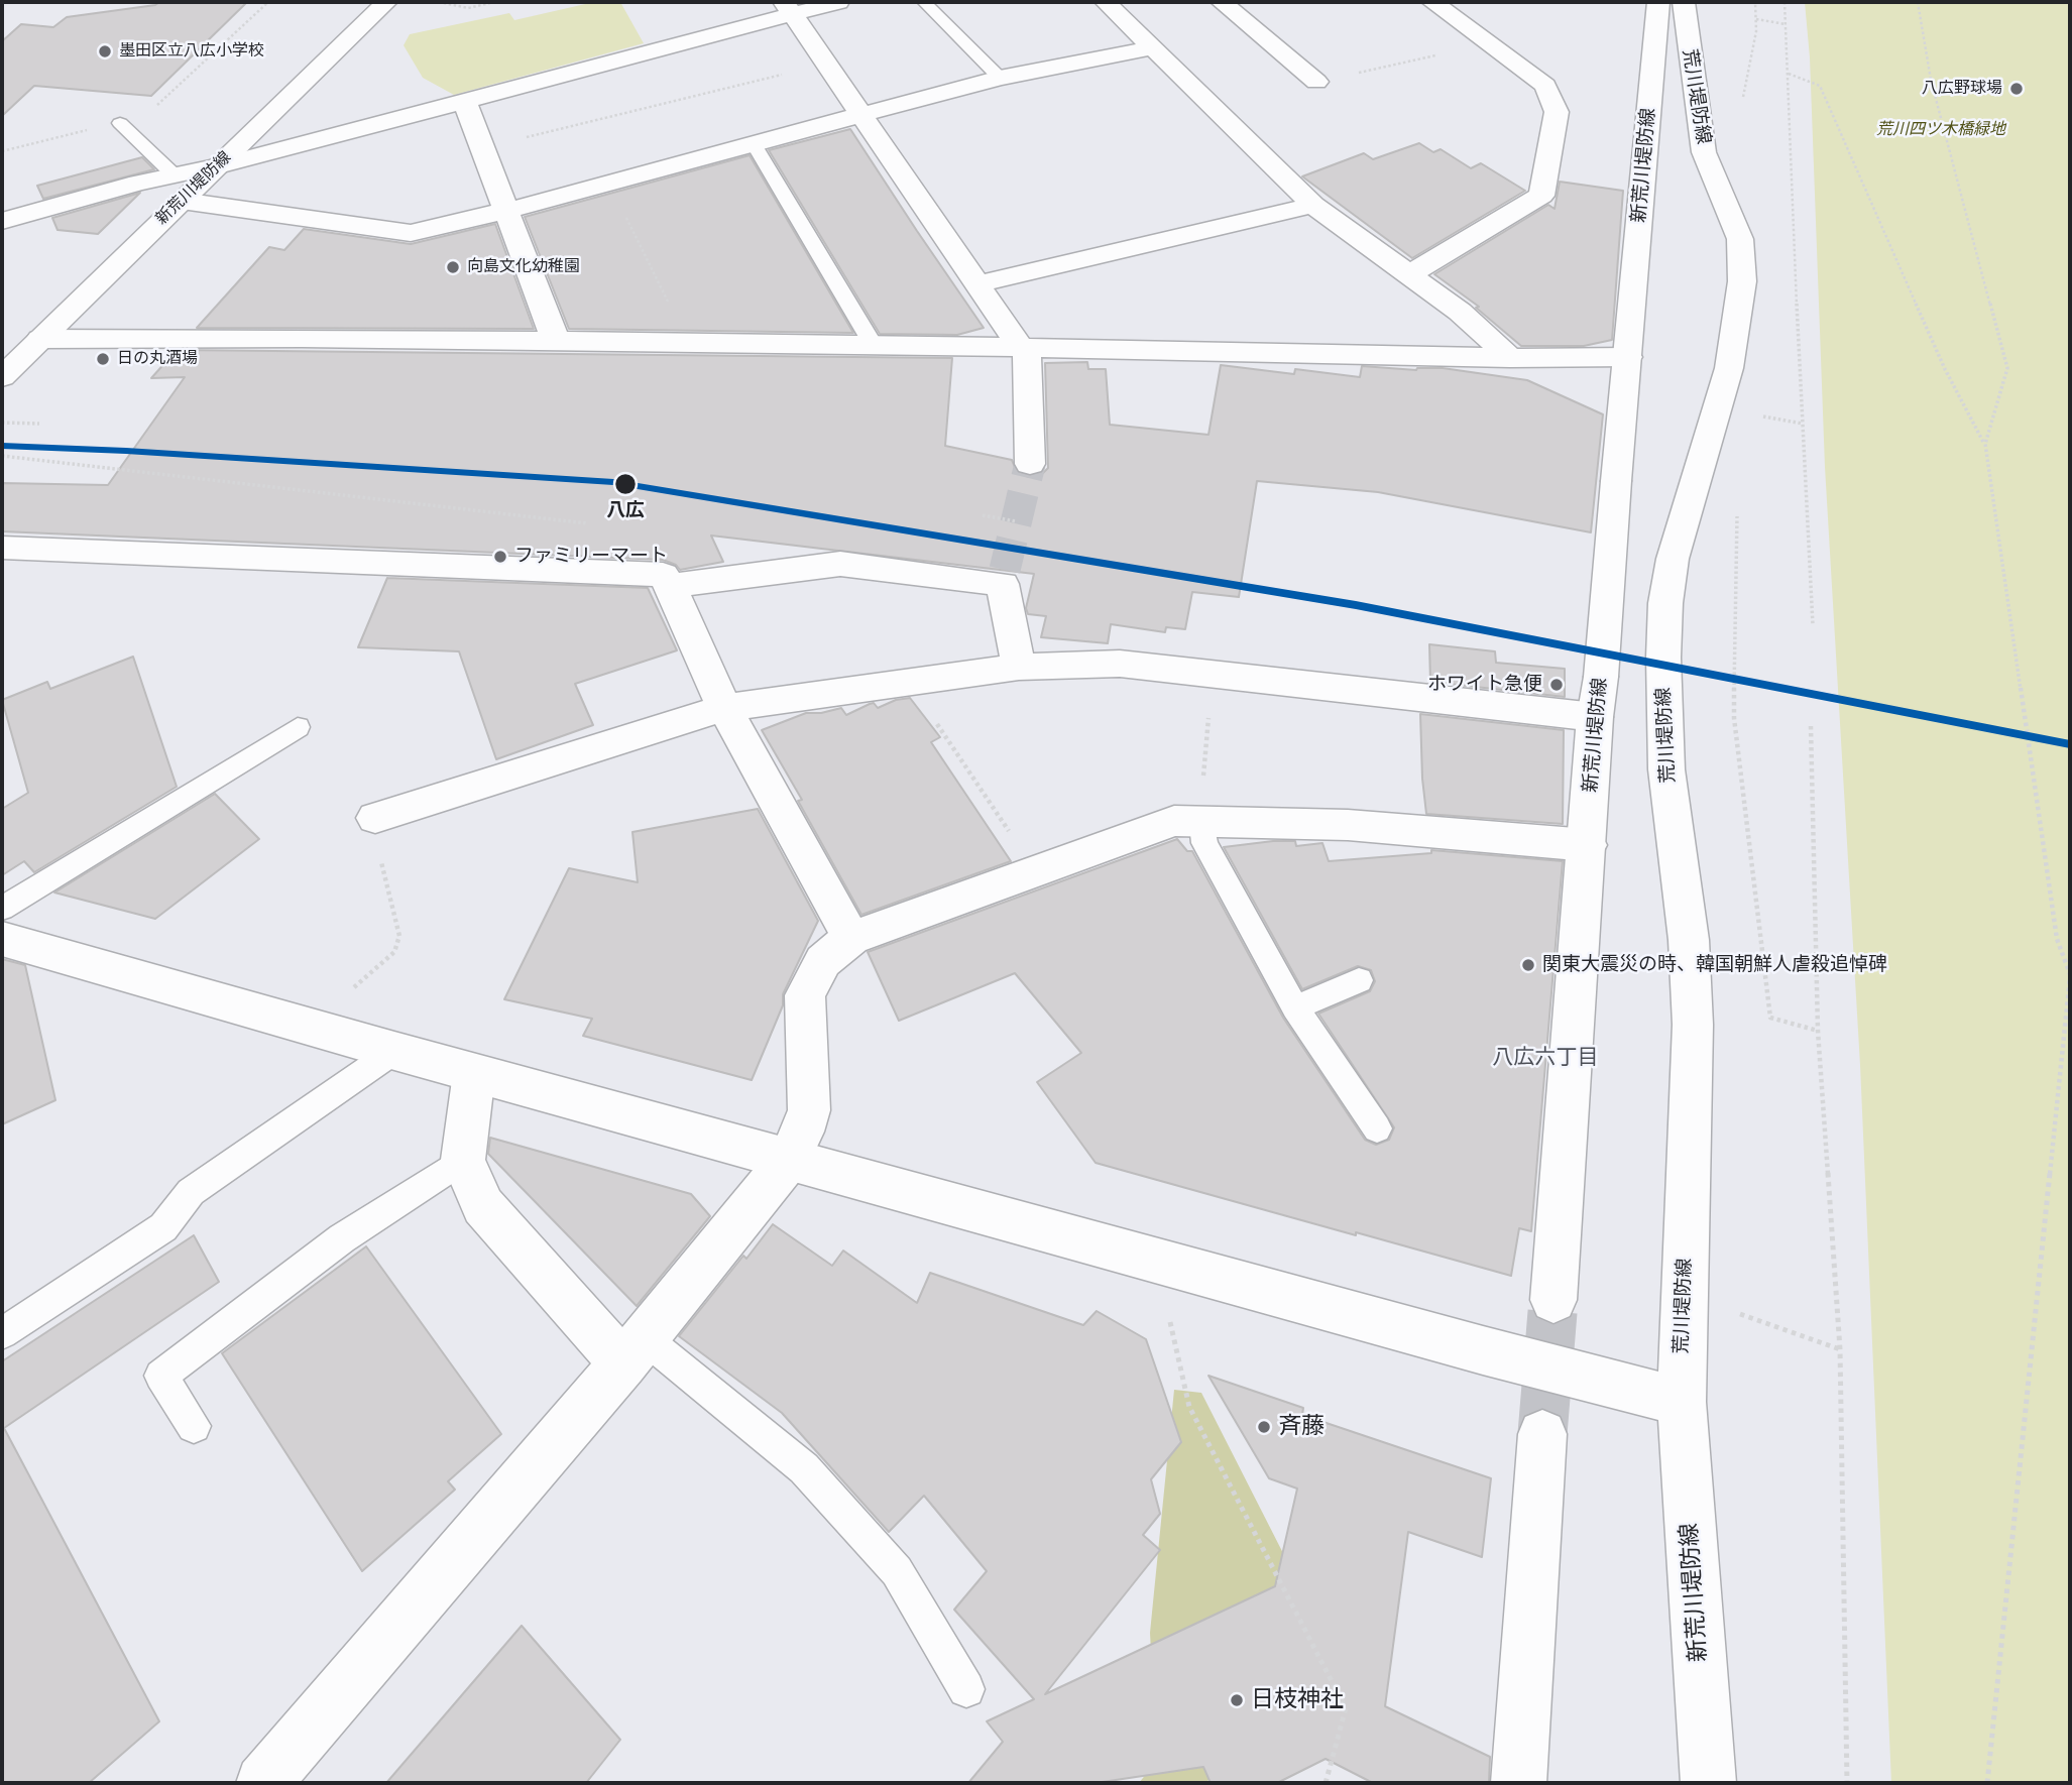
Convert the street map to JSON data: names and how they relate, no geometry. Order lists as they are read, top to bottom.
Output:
{
  "streets": {
    "street": ["荒川堤防線", "新荒川堤防線"]
  },
  "crossings": [
    ["荒川堤防線", "新荒川堤防線"]
  ],
  "districts": ["八広六丁目"],
  "parks": ["荒川四ツ木橋緑地"],
  "places": [
    "墨田区立八広小学校",
    "八広野球場",
    "向島文化幼稚園",
    "日の丸酒場",
    "八広",
    "ファミリーマート",
    "ホワイト急便",
    "関東大震災の時、韓国朝鮮人虐殺追悼碑",
    "斉藤",
    "日枝神社"
  ]
}
